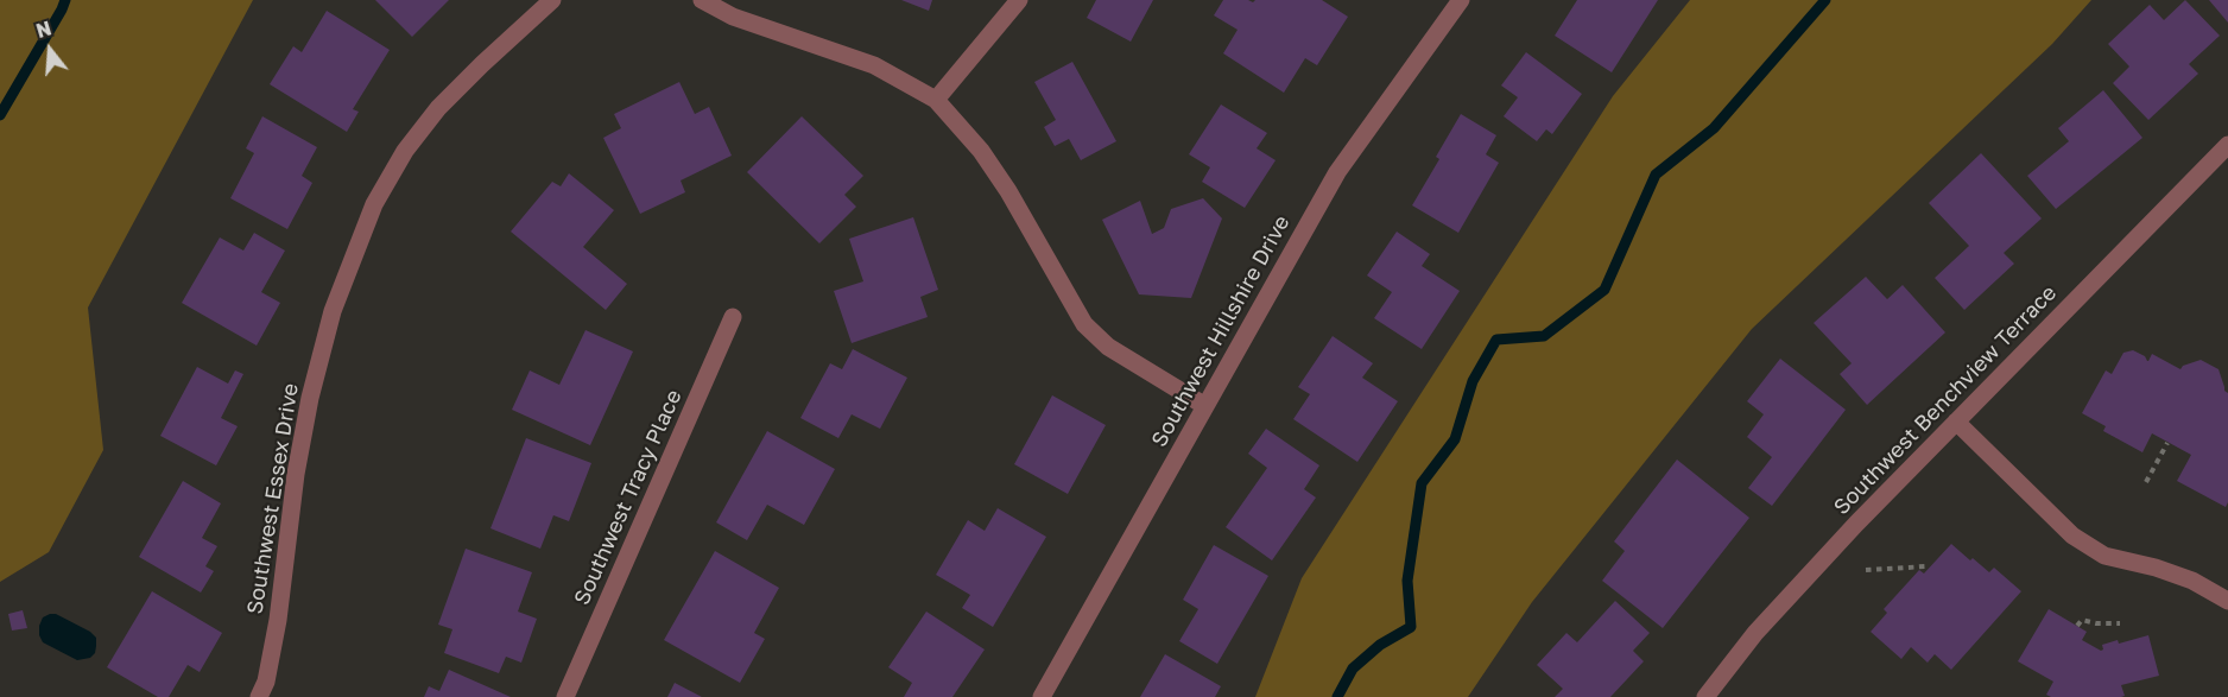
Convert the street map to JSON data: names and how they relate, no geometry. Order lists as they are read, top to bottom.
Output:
{
  "streets": {
    "street": [
      "Southwest Hillshire Drive",
      "Southwest Benchview Terrace",
      "Southwest Tracy Place",
      "Southwest Essex Drive"
    ]
  },
  "north": "top"
}
